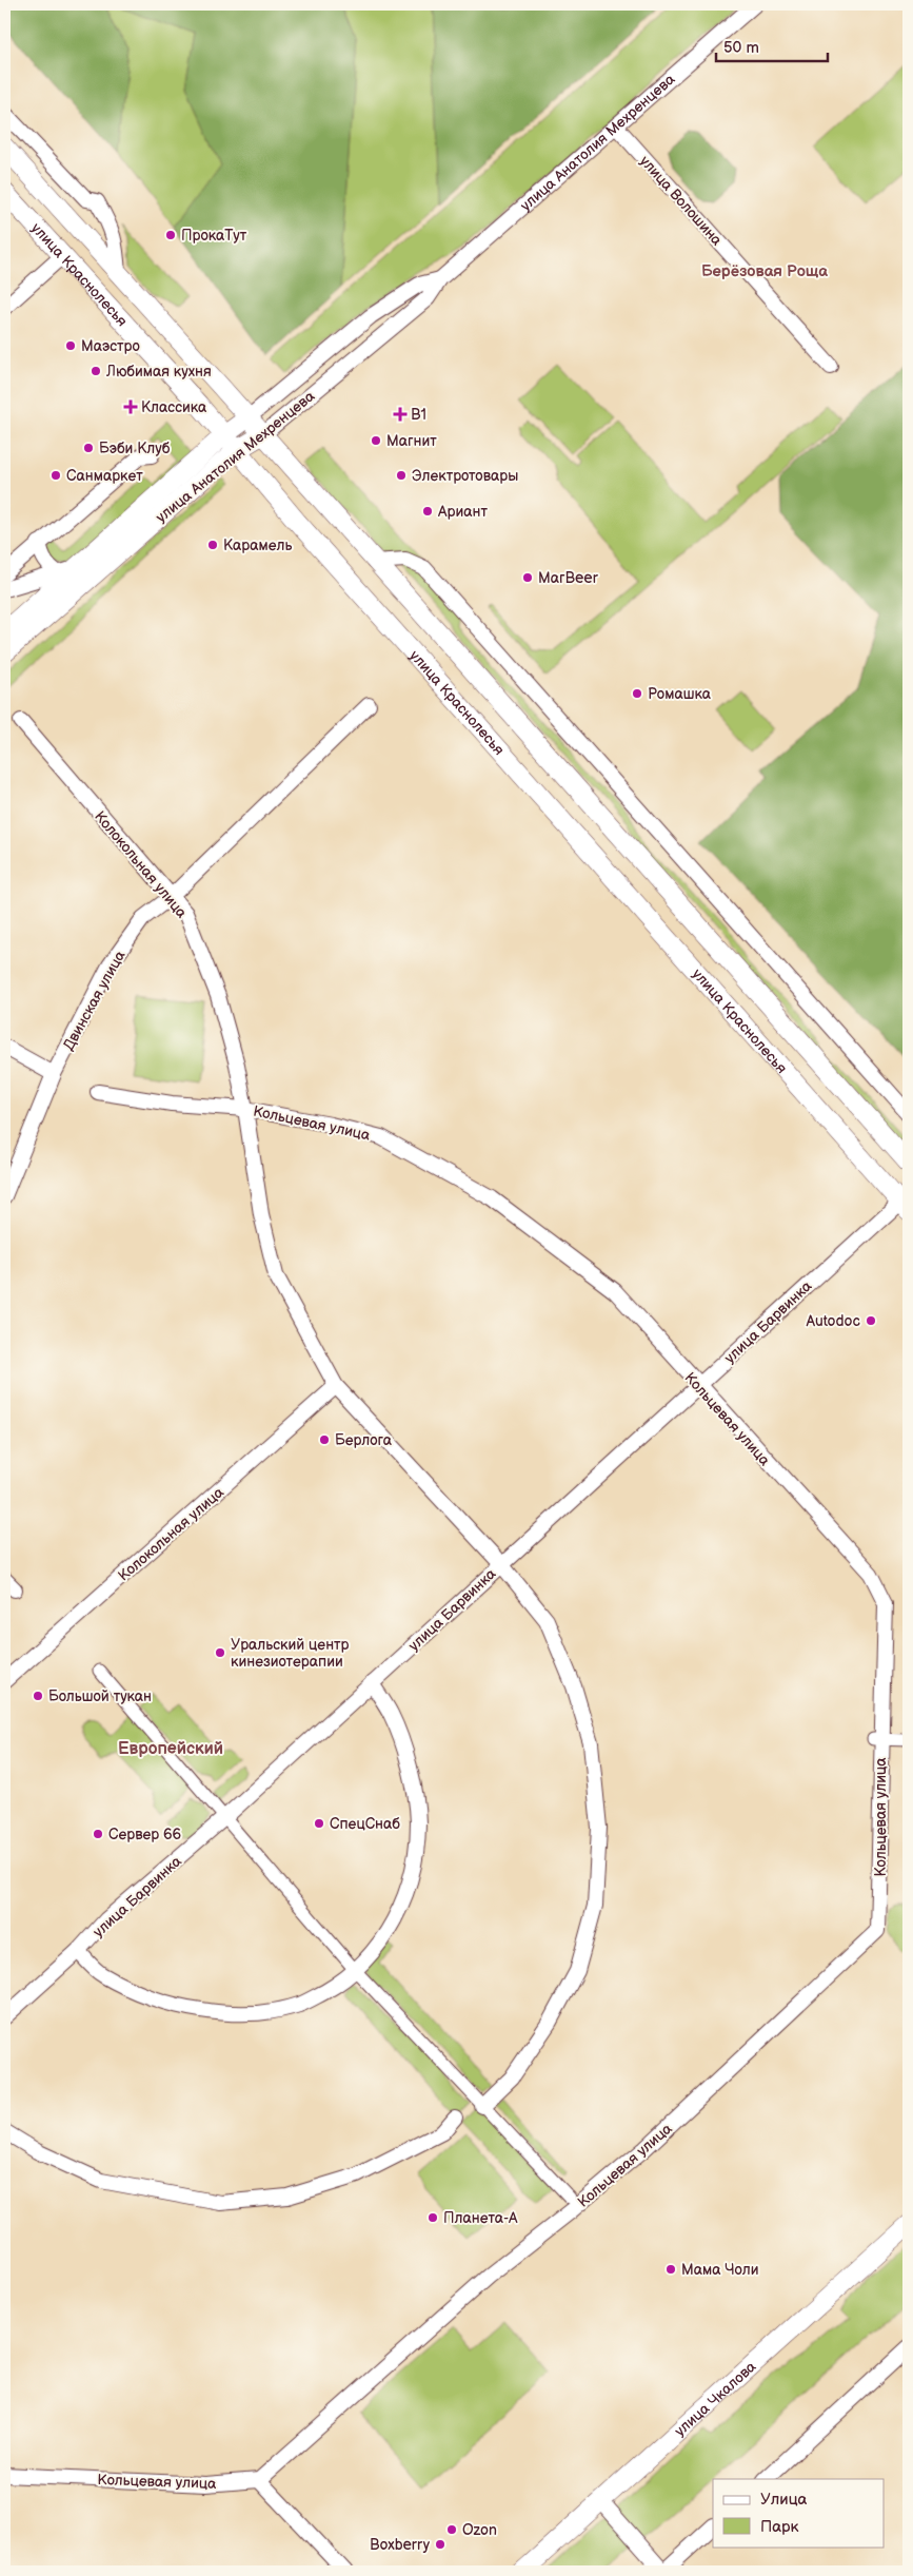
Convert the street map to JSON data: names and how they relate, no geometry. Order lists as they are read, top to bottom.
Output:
{
  "streets": {
    "street": [
      "улица Анатолия Мехренцева",
      "улица Волошина",
      "улица Краснолесья",
      "Колокольная улица",
      "Двинская улица",
      "Кольцевая улица",
      "улица Барвинка",
      "улица Чкалова"
    ]
  },
  "crossings": [
    ["улица Анатолия Мехренцева", "улица Волошина"],
    ["улица Анатолия Мехренцева", "улица Краснолесья"],
    ["улица Краснолесья", "улица Барвинка"],
    ["Колокольная улица", "Двинская улица"],
    ["Колокольная улица", "Кольцевая улица"],
    ["Колокольная улица", "улица Барвинка"],
    ["Кольцевая улица", "улица Барвинка"]
  ],
  "districts": ["Берёзовая Роща", "Европейский"],
  "places": {
    "other": [
      "ПрокаТут",
      "Маэстро",
      "Любимая кухня",
      "Магнит",
      "Бэби Клуб",
      "Санмаркет",
      "Электротовары",
      "Ариант",
      "Карамель",
      "МагBeer",
      "Ромашка",
      "Autodoc",
      "Берлога",
      "Уральский центр кинезиотерапии",
      "Большой тукан",
      "СпецСнаб",
      "Сервер 66",
      "Планета-А",
      "Мама Чоли",
      "Ozon",
      "Boxberry"
    ],
    "health": ["Классика", "B1"]
  },
  "legend": ["Улица", "Парк"],
  "scale_bar": "50 m"
}
